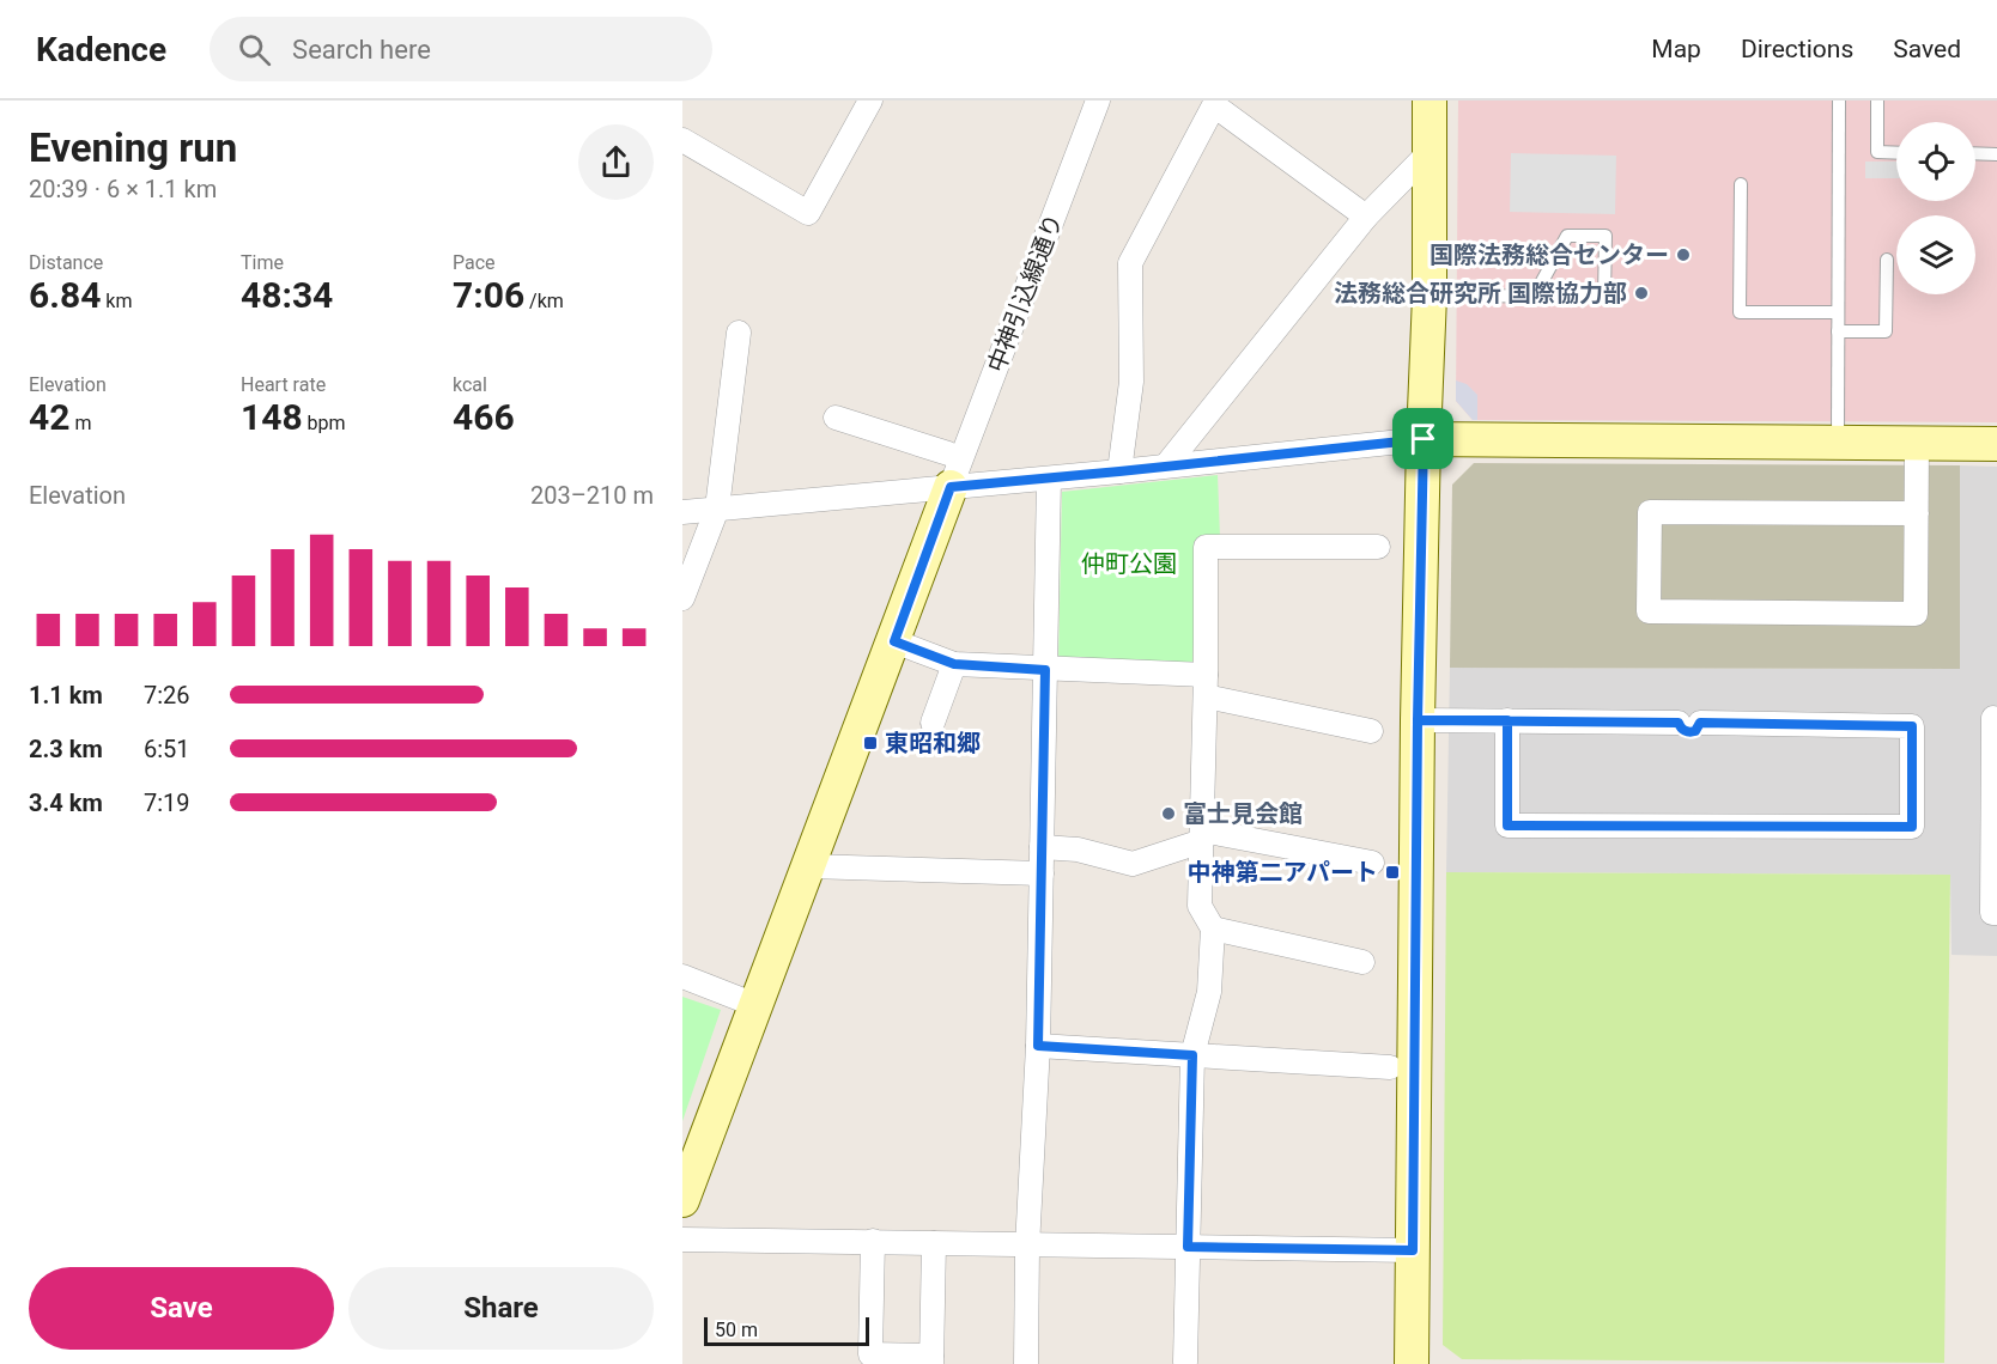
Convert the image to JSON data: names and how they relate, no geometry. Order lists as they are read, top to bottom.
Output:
{
  "streets": {
    "street": ["中神引込線通り"]
  },
  "parks": ["仲町公園"],
  "places": {
    "other": ["国際法務総合センター", "法務総合研究所 国際協力部", "富士見会館"],
    "transit": ["東昭和郷", "中神第二アパート"]
  },
  "scale_bar": "50 m",
  "page": {
    "header": "Kadence",
    "search": "Search here",
    "nav": ["Map", "Directions", "Saved"],
    "heading": ["Evening run", "20:39 · 6 × 1.1 km"],
    "stats": [
      ["Distance", "6.84 km"],
      ["Time", "48:34"],
      ["Pace", "7:06 /km"],
      ["Elevation", "42 m"],
      ["Heart rate", "148 bpm"],
      ["kcal", "466"]
    ],
    "chart": ["Elevation", "203–210 m"],
    "list": [
      {
        "name": "1.1 km",
        "note": "7:26"
      },
      {
        "name": "2.3 km",
        "note": "6:51"
      },
      {
        "name": "3.4 km",
        "note": "7:19"
      }
    ],
    "buttons": ["Save", "Share"],
    "scale": "50 m"
  }
}
